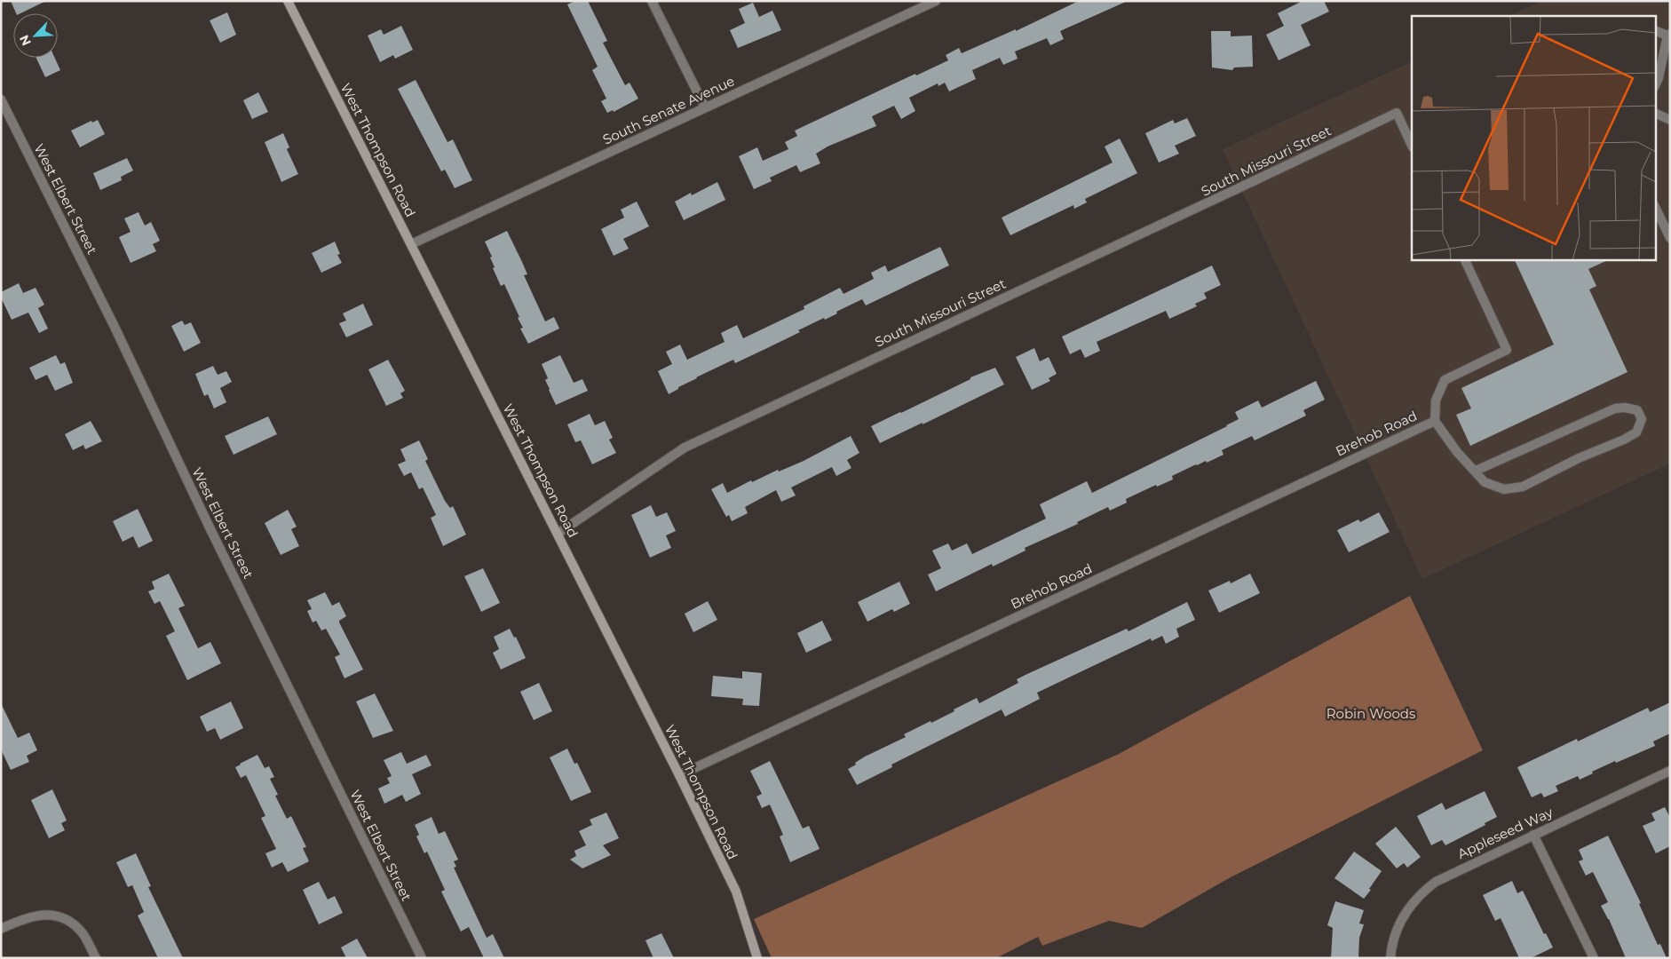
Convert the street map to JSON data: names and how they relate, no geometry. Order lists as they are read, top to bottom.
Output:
{
  "streets": {
    "main road": ["West Thompson Road"],
    "street": [
      "South Senate Avenue",
      "South Missouri Street",
      "West Elbert Street",
      "Brehob Road",
      "Appleseed Way"
    ]
  },
  "crossings": [
    ["South Senate Avenue", "West Thompson Road"],
    ["West Thompson Road", "South Missouri Street"],
    ["West Thompson Road", "Brehob Road"]
  ],
  "parks": ["Robin Woods"],
  "north": "bottom left"
}
